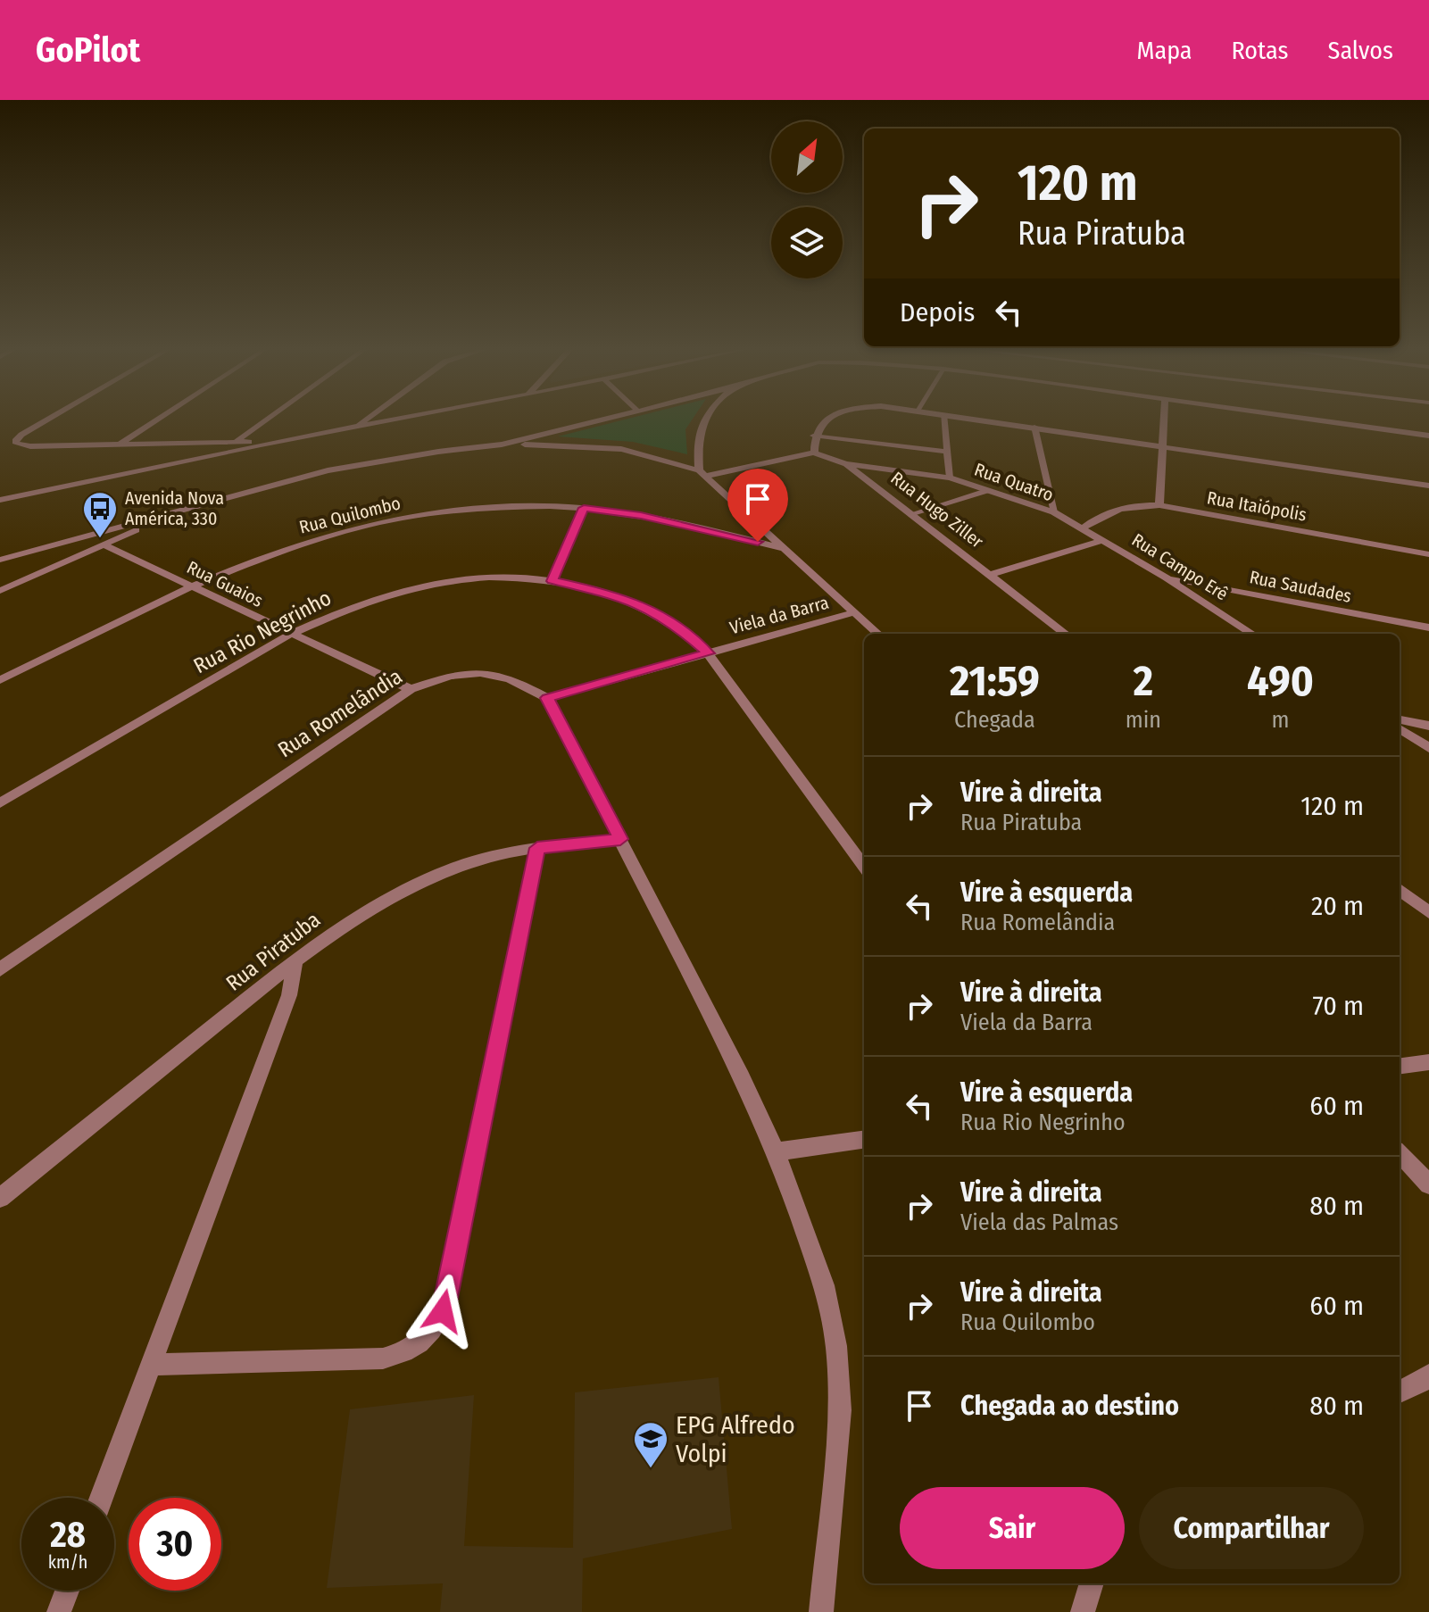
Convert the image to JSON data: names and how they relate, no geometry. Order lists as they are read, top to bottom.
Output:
{
  "streets": {
    "street": [
      "Rua Quatro",
      "Rua Itaiópolis",
      "Rua Hugo Ziller",
      "Rua Quilombo",
      "Rua Campo Erê",
      "Rua Guaios",
      "Rua Saudades",
      "Viela da Barra",
      "Rua Rio Negrinho",
      "Rua Romelândia",
      "Rua Piratuba"
    ]
  },
  "crossings": [
    ["Rua Quatro", "Rua Itaiópolis"],
    ["Rua Quatro", "Rua Hugo Ziller"],
    ["Rua Quatro", "Rua Campo Erê"],
    ["Rua Itaiópolis", "Rua Campo Erê"],
    ["Rua Quilombo", "Rua Guaios"],
    ["Rua Campo Erê", "Rua Saudades"],
    ["Rua Guaios", "Rua Rio Negrinho"],
    ["Rua Guaios", "Rua Romelândia"],
    ["Viela da Barra", "Rua Rio Negrinho"],
    ["Viela da Barra", "Rua Romelândia"]
  ],
  "places": {
    "bus stop": ["Avenida Nova América, 330"],
    "school or university": ["EPG Alfredo Volpi"]
  },
  "north": "top right",
  "page": {
    "header": "GoPilot",
    "nav": ["Mapa", "Rotas", "Salvos"],
    "turn": ["120 m", "Rua Piratuba"],
    "then": "Depois",
    "eta": [
      "21:59",
      "Chegada",
      "2",
      "min",
      "490",
      "m"
    ],
    "list": [
      {
        "name": "Vire à direita",
        "note": "Rua Piratuba",
        "value": "120 m"
      },
      {
        "name": "Vire à esquerda",
        "note": "Rua Romelândia",
        "value": "20 m"
      },
      {
        "name": "Vire à direita",
        "note": "Viela da Barra",
        "value": "70 m"
      },
      {
        "name": "Vire à esquerda",
        "note": "Rua Rio Negrinho",
        "value": "60 m"
      },
      {
        "name": "Vire à direita",
        "note": "Viela das Palmas",
        "value": "80 m"
      },
      {
        "name": "Vire à direita",
        "note": "Rua Quilombo",
        "value": "60 m"
      },
      {
        "name": "Chegada ao destino",
        "value": "80 m"
      }
    ],
    "buttons": ["Sair", "Compartilhar"],
    "speed": "28 km/h",
    "limit": "30"
  }
}
